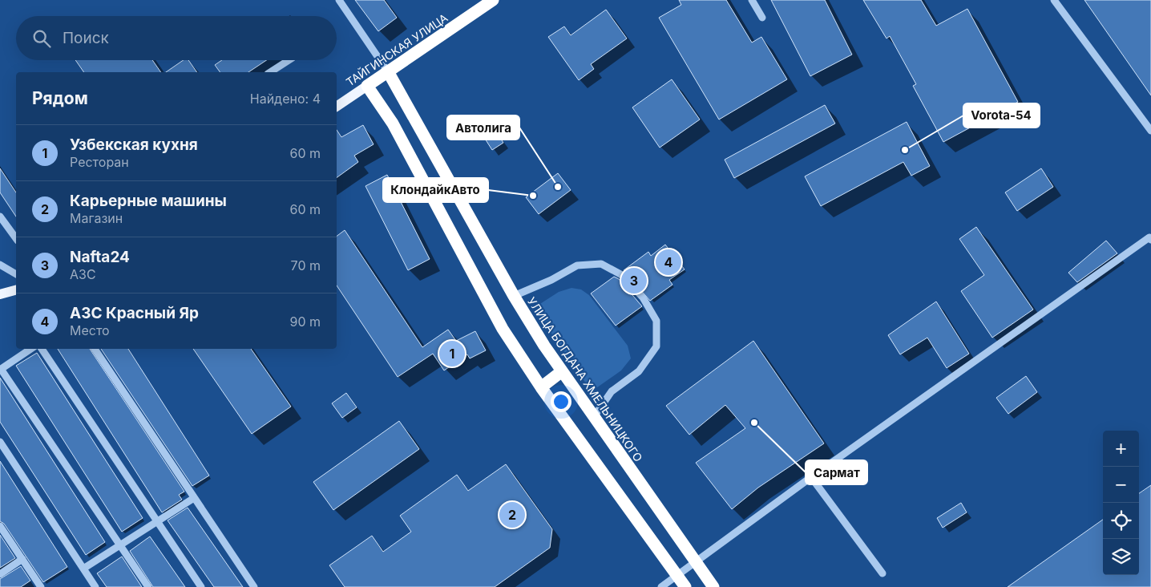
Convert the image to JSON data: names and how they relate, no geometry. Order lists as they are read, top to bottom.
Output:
{
  "streets": {
    "highway": ["ТАЙГИНСКАЯ УЛИЦА", "УЛИЦА БОГДАНА ХМЕЛЬНИЦКОГО"]
  },
  "crossings": [
    ["ТАЙГИНСКАЯ УЛИЦА", "УЛИЦА БОГДАНА ХМЕЛЬНИЦКОГО"]
  ],
  "places": [
    "Vorota-54",
    "Автолига",
    "КлондайкАвто",
    "Сармат"
  ],
  "page": {
    "search": "Поиск",
    "heading": ["Рядом", "Найдено: 4"],
    "list": [
      {
        "mark": "1",
        "name": "Узбекская кухня",
        "note": "Ресторан",
        "value": "60 m"
      },
      {
        "mark": "2",
        "name": "Карьерные машины",
        "note": "Магазин",
        "value": "60 m"
      },
      {
        "mark": "3",
        "name": "Nafta24",
        "note": "АЗС",
        "value": "70 m"
      },
      {
        "mark": "4",
        "name": "АЗС Красный Яр",
        "note": "Место",
        "value": "90 m"
      }
    ],
    "pins": [
      "4",
      "3",
      "1",
      "2"
    ],
    "map_buttons": ["+", "−"]
  }
}
